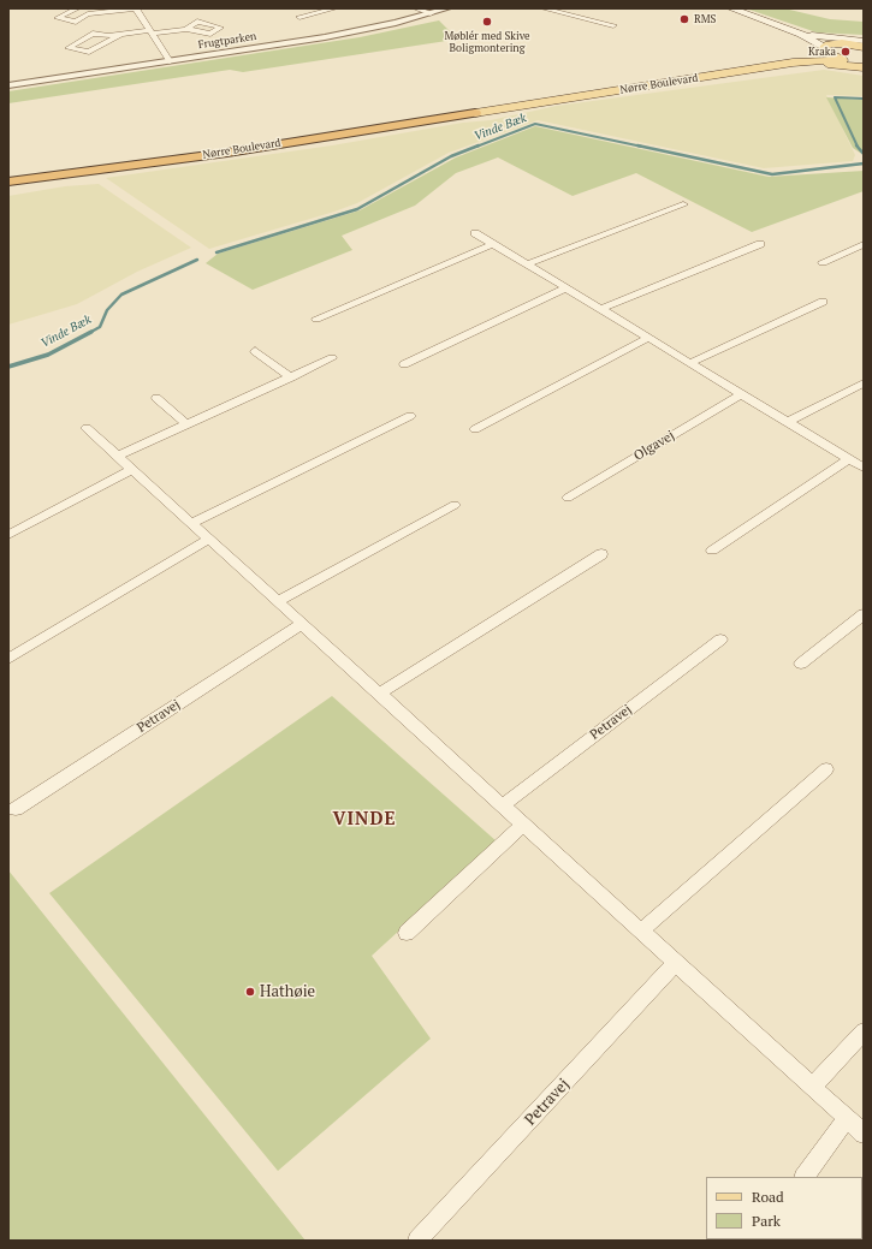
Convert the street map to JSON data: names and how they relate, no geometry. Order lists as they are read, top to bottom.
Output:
{
  "streets": {
    "highway": ["Nørre Boulevard"],
    "street": ["Frugtparken", "Olgavej", "Petravej"]
  },
  "districts": ["VINDE"],
  "water": ["Vinde Bæk"],
  "places": [
    "RMS",
    "Møblér med Skive Boligmontering",
    "Kraka",
    "Hathøie"
  ],
  "legend": ["Road", "Park"]
}
